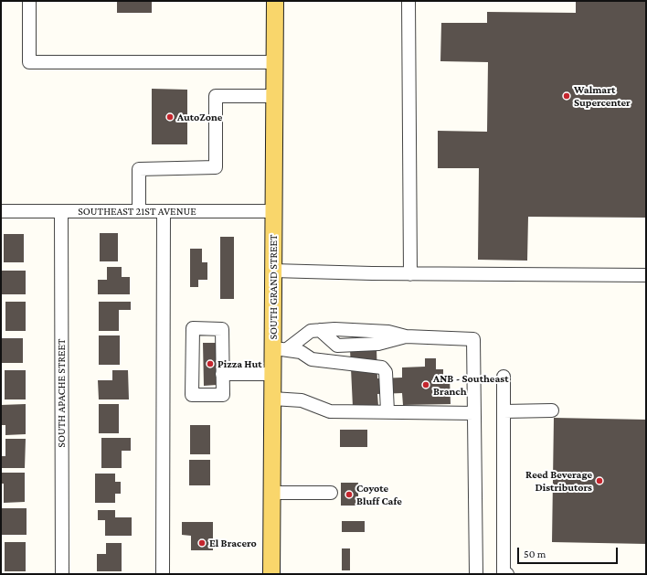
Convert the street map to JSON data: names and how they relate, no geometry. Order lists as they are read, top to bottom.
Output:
{
  "streets": {
    "main road": ["SOUTH GRAND STREET"],
    "street": ["SOUTHEAST 21ST AVENUE", "SOUTH APACHE STREET"]
  },
  "crossings": [
    ["SOUTHEAST 21ST AVENUE", "SOUTH GRAND STREET"],
    ["SOUTHEAST 21ST AVENUE", "SOUTH APACHE STREET"]
  ],
  "places": [
    "Walmart Supercenter",
    "AutoZone",
    "Pizza Hut",
    "ANB - Southeast Branch",
    "Reed Beverage Distributors",
    "Coyote Bluff Cafe",
    "El Bracero"
  ],
  "scale_bar": "50 m"
}
